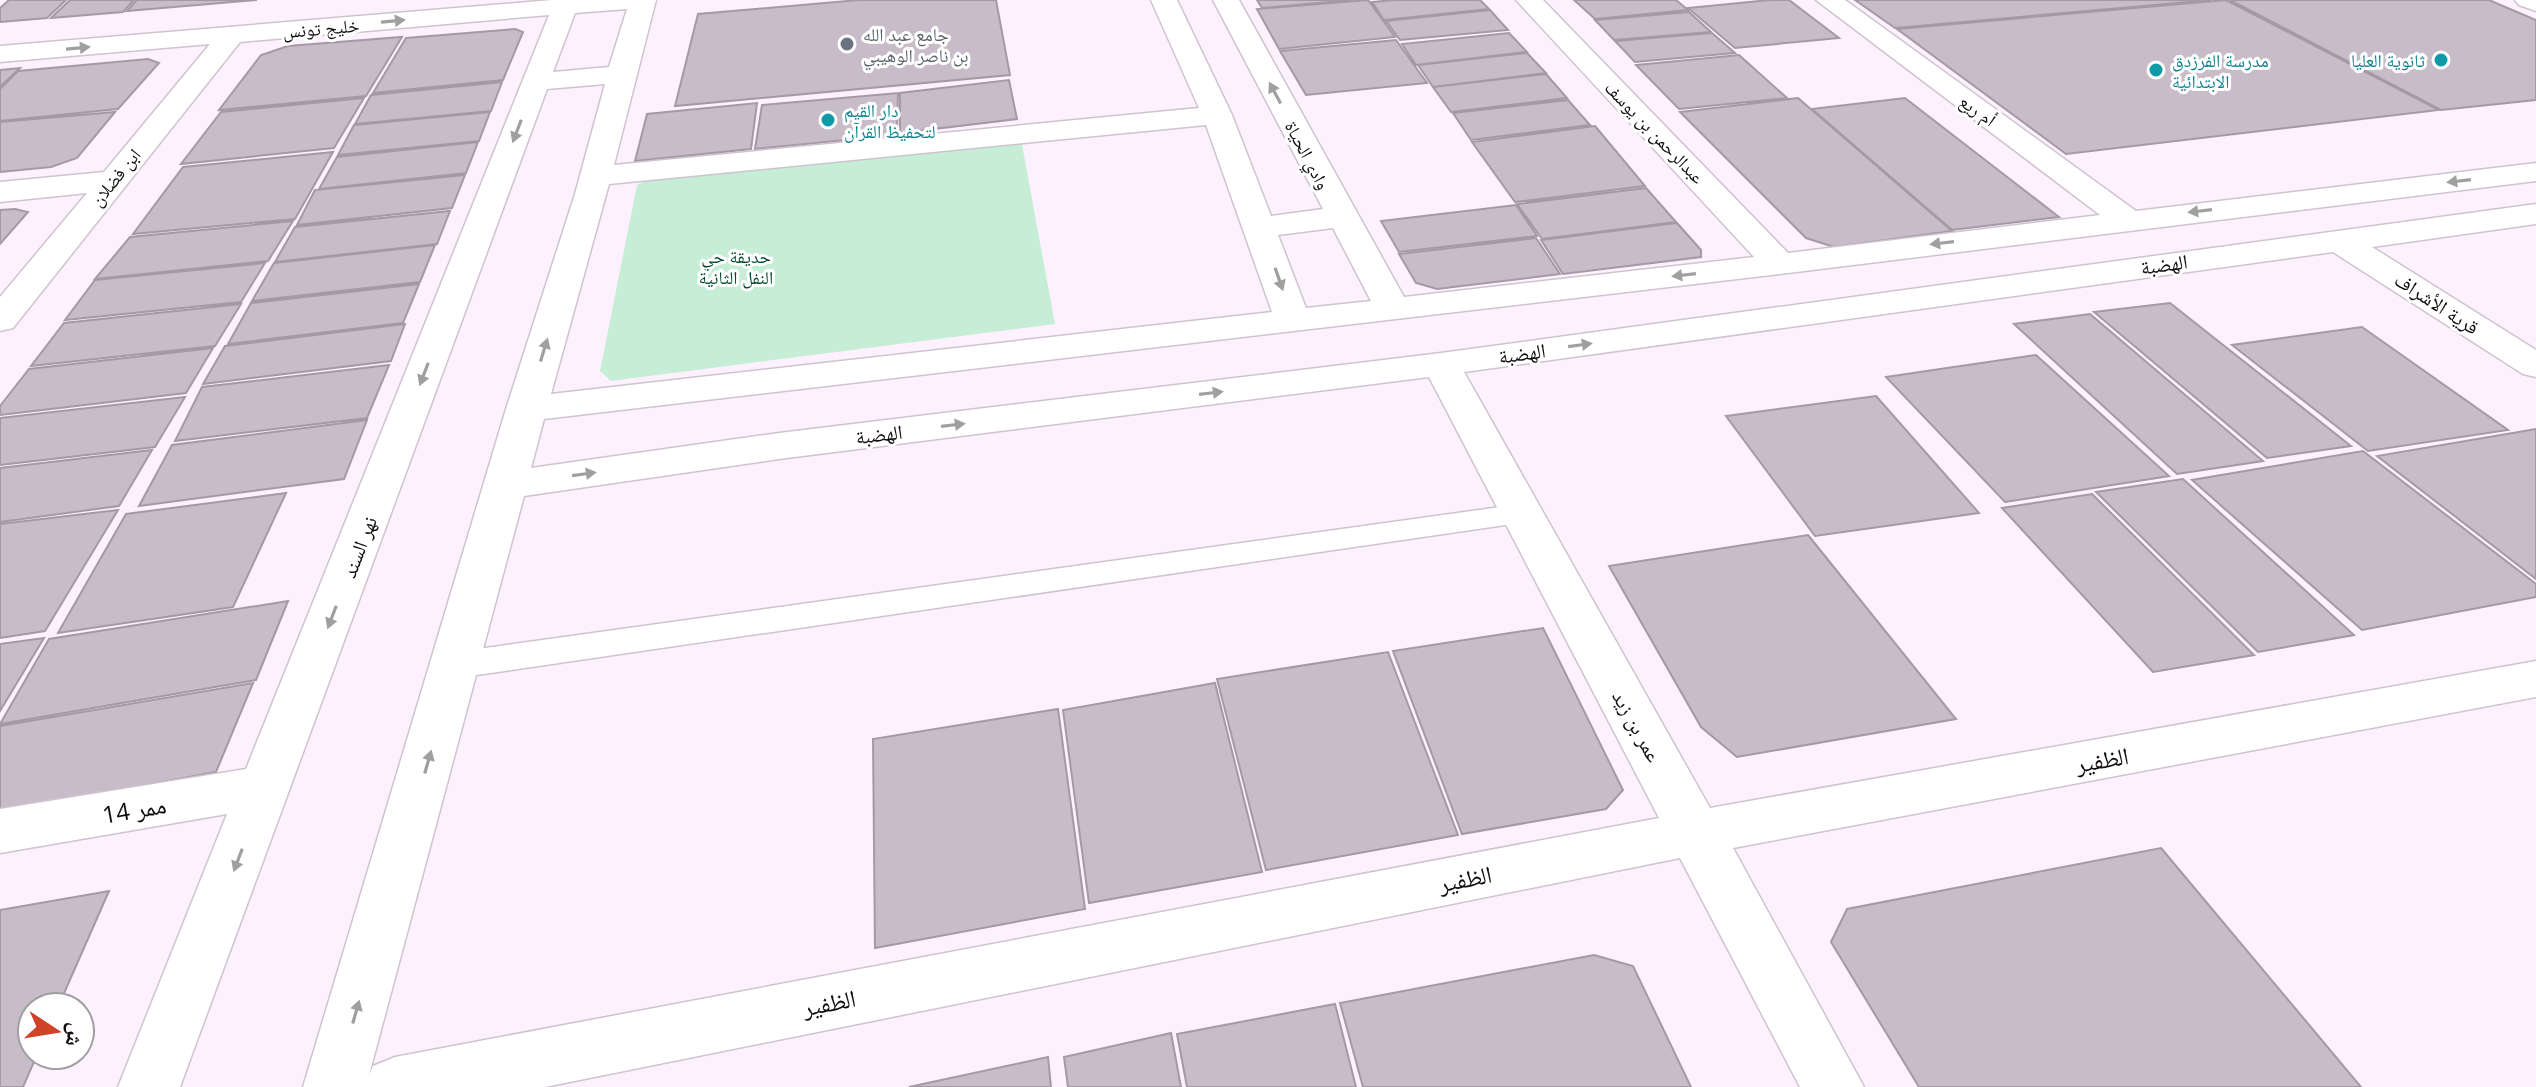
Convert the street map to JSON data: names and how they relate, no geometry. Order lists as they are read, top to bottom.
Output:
{
  "streets": {
    "street": [
      "خليج تونس",
      "أم ريع",
      "عبدالرحمن بن يوسف",
      "وادي الحياة",
      "ابن فضلان",
      "الهضبة",
      "قرية الأشراف",
      "نهر السند",
      "عمر بن زيد",
      "الظفير",
      "ممر 14"
    ]
  },
  "crossings": [
    ["خليج تونس", "ابن فضلان"],
    ["خليج تونس", "نهر السند"],
    ["الهضبة", "قرية الأشراف"],
    ["الهضبة", "عمر بن زيد"],
    ["نهر السند", "ممر 14"],
    ["عمر بن زيد", "الظفير"]
  ],
  "parks": ["حديقة حي النفل الثانية"],
  "places": [
    "جامع عبد الله بن ناصر الوهيبي",
    "ثانوية العليا",
    "مدرسة الفرزدق الابتدائية",
    "دار القيم لتحفيظ القرآن"
  ],
  "north": "right"
}
